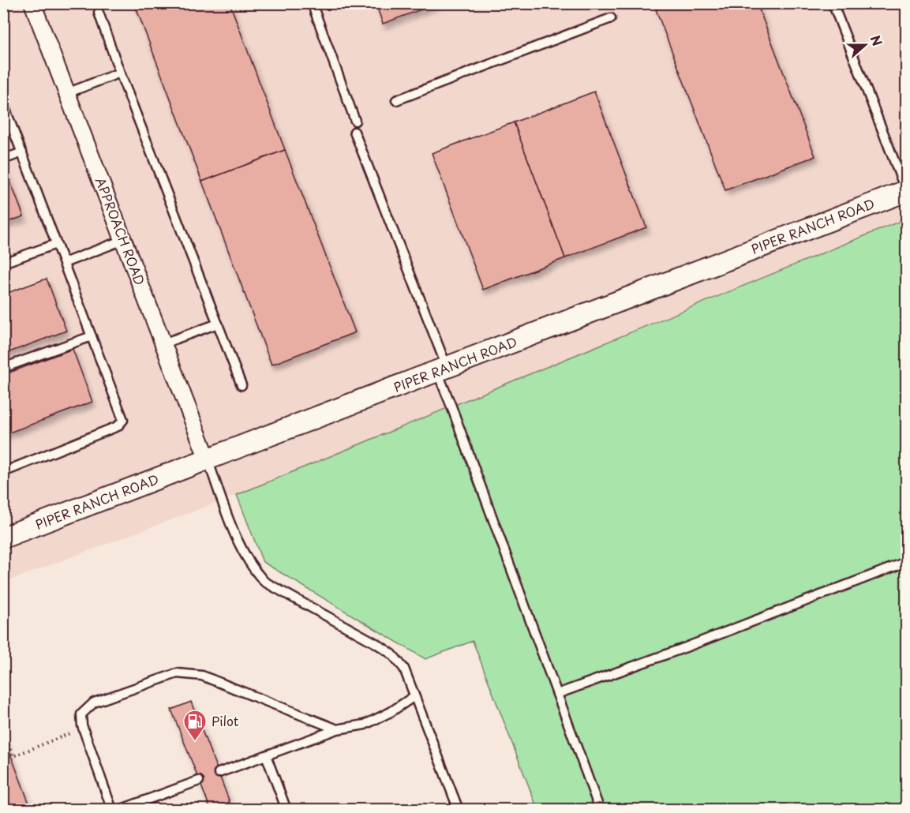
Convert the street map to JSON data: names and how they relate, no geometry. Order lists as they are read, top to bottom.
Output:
{
  "streets": {
    "street": ["PIPER RANCH ROAD", "APPROACH ROAD"]
  },
  "crossings": [
    ["PIPER RANCH ROAD", "APPROACH ROAD"]
  ],
  "places": {
    "fuel station": ["Pilot"]
  },
  "north": "right"
}
